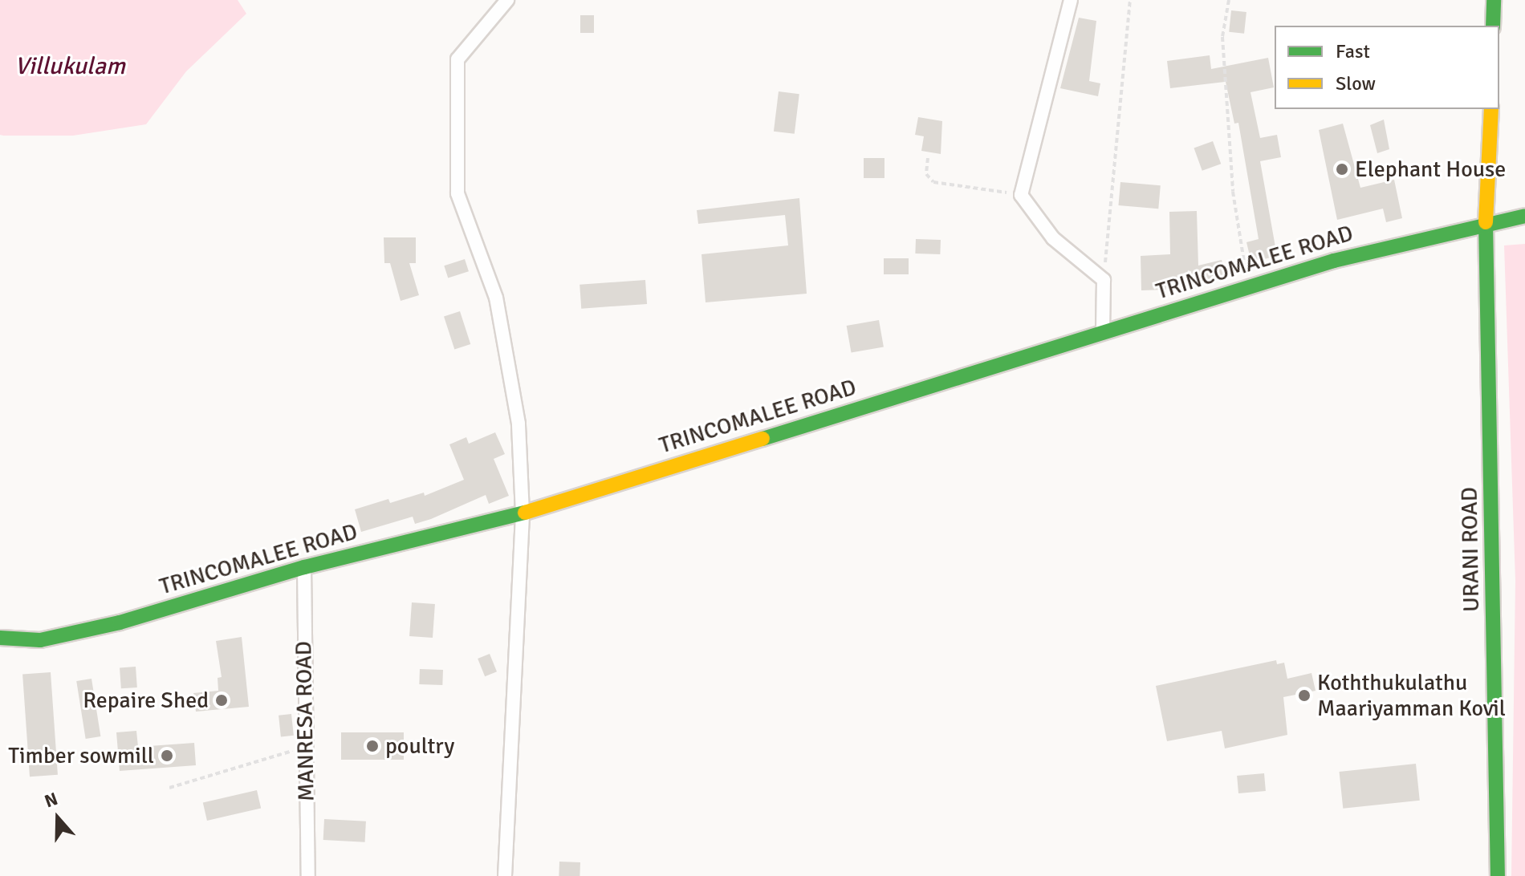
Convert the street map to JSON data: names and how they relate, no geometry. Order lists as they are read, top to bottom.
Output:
{
  "streets": {
    "main road": ["TRINCOMALEE ROAD", "URANI ROAD"],
    "street": ["MANRESA ROAD"]
  },
  "crossings": [
    ["TRINCOMALEE ROAD", "URANI ROAD"],
    ["TRINCOMALEE ROAD", "MANRESA ROAD"]
  ],
  "water": ["Villukulam"],
  "places": [
    "Elephant House",
    "Koththukulathu Maariyamman Kovil",
    "Repaire Shed",
    "poultry",
    "Timber sowmill"
  ],
  "legend": ["Fast", "Slow"],
  "north": "top"
}
